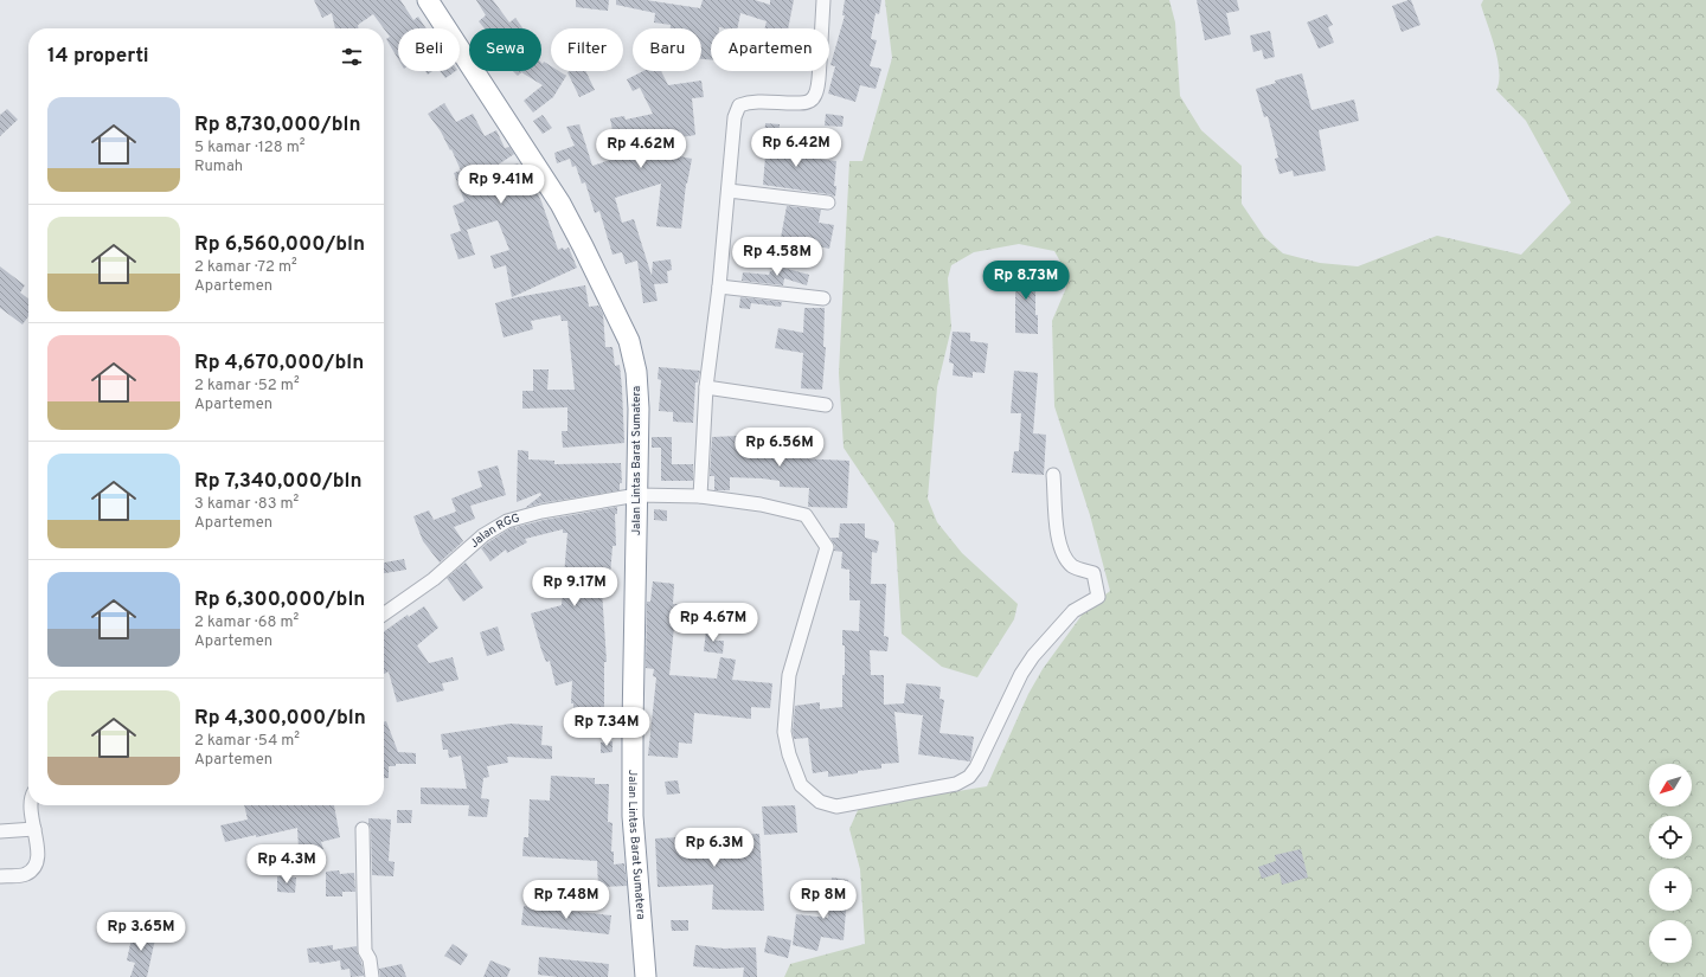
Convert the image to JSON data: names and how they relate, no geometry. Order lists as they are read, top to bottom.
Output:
{
  "streets": {
    "highway": ["Jalan Lintas Barat Sumatera"],
    "street": ["Jalan RGG"]
  },
  "crossings": [
    ["Jalan Lintas Barat Sumatera", "Jalan RGG"]
  ],
  "north": "bottom left",
  "page": {
    "chip": [
      "Beli",
      "Sewa",
      "Filter",
      "Baru",
      "Apartemen"
    ],
    "heading": "14 properti",
    "list": [
      {
        "name": "Rp 8,730,000/bln",
        "note": "5 kamar · 128 m² · Rumah"
      },
      {
        "name": "Rp 6,560,000/bln",
        "note": "2 kamar · 72 m² · Apartemen"
      },
      {
        "name": "Rp 4,670,000/bln",
        "note": "2 kamar · 52 m² · Apartemen"
      },
      {
        "name": "Rp 7,340,000/bln",
        "note": "3 kamar · 83 m² · Apartemen"
      },
      {
        "name": "Rp 6,300,000/bln",
        "note": "2 kamar · 68 m² · Apartemen"
      },
      {
        "name": "Rp 4,300,000/bln",
        "note": "2 kamar · 54 m² · Apartemen"
      }
    ],
    "price": [
      "Rp 6.42M",
      "Rp 4.62M",
      "Rp 9.41M",
      "Rp 4.58M",
      "Rp 8.73M",
      "Rp 6.56M",
      "Rp 9.17M",
      "Rp 4.67M",
      "Rp 7.34M",
      "Rp 6.3M",
      "Rp 4.3M",
      "Rp 7.48M",
      "Rp 8M",
      "Rp 3.65M"
    ],
    "map_buttons": ["+", "−"]
  }
}
